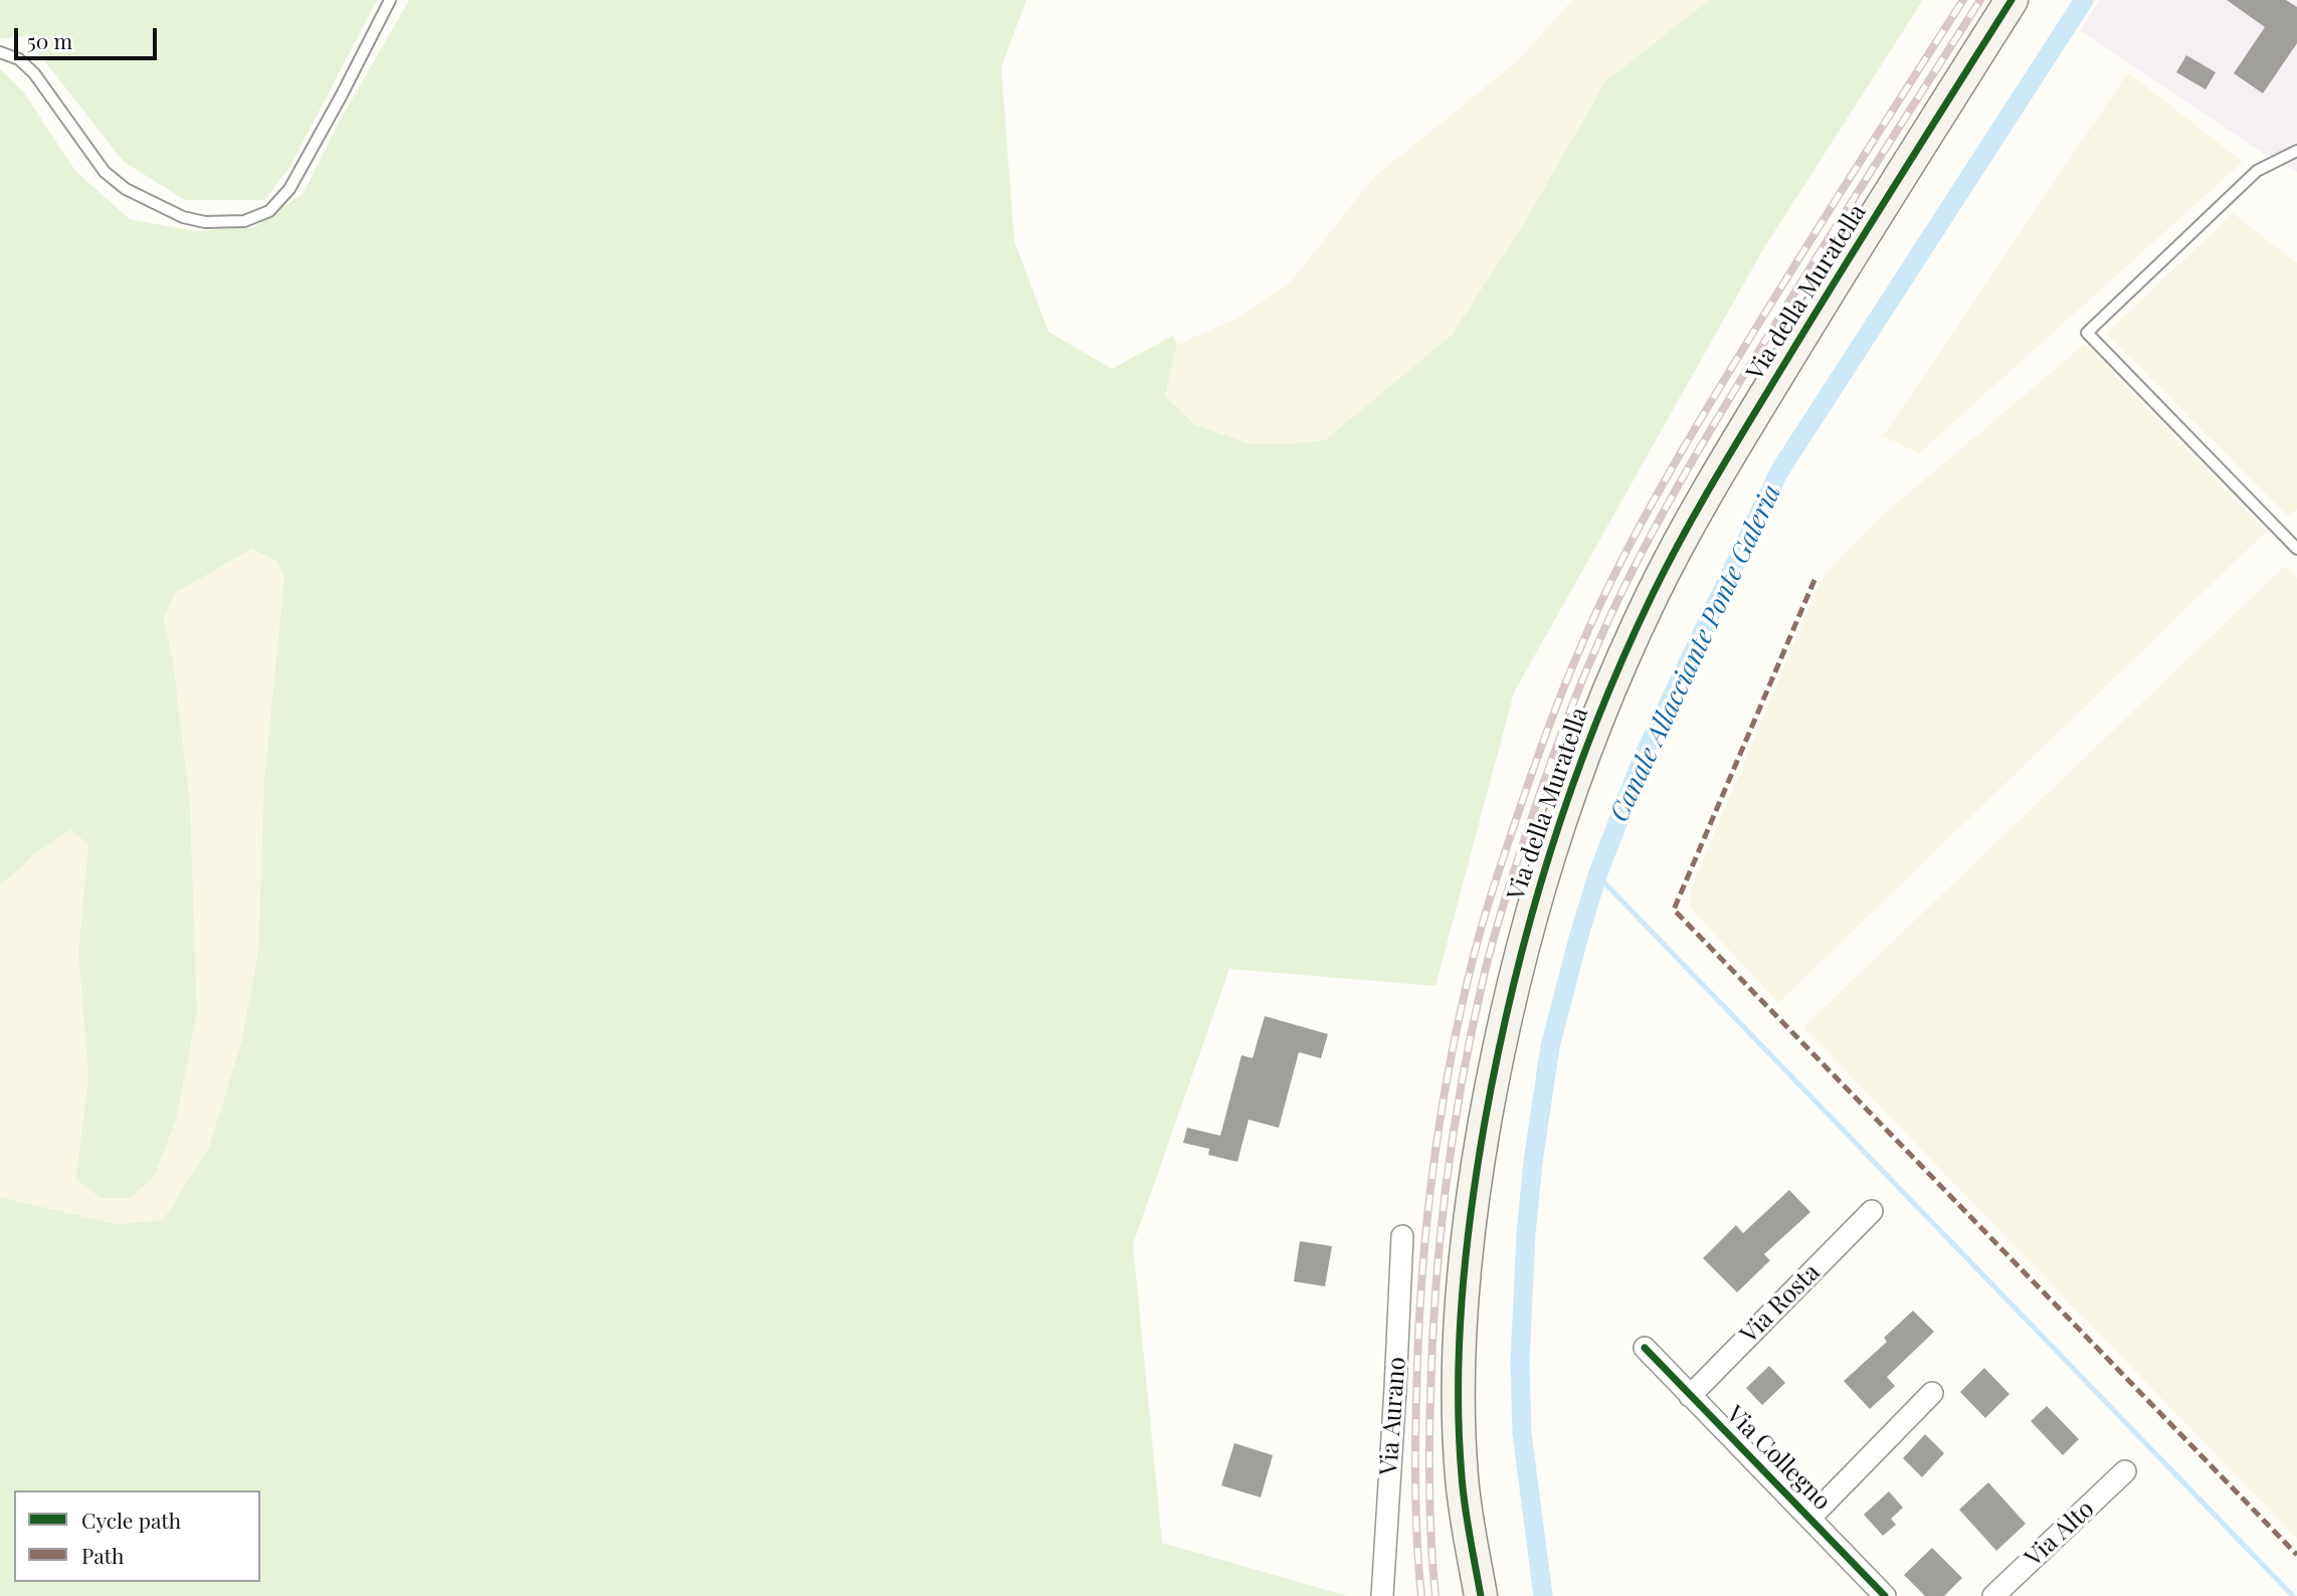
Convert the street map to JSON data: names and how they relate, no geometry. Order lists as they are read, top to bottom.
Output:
{
  "streets": {
    "street": [
      "Via della Muratella",
      "Via Rosta",
      "Via Aurano",
      "Via Collegno",
      "Via Alto"
    ]
  },
  "crossings": [
    ["Via Rosta", "Via Collegno"]
  ],
  "water": ["Canale Allacciante Ponte Galeria"],
  "legend": ["Cycle path", "Path"],
  "scale_bar": "50 m"
}
